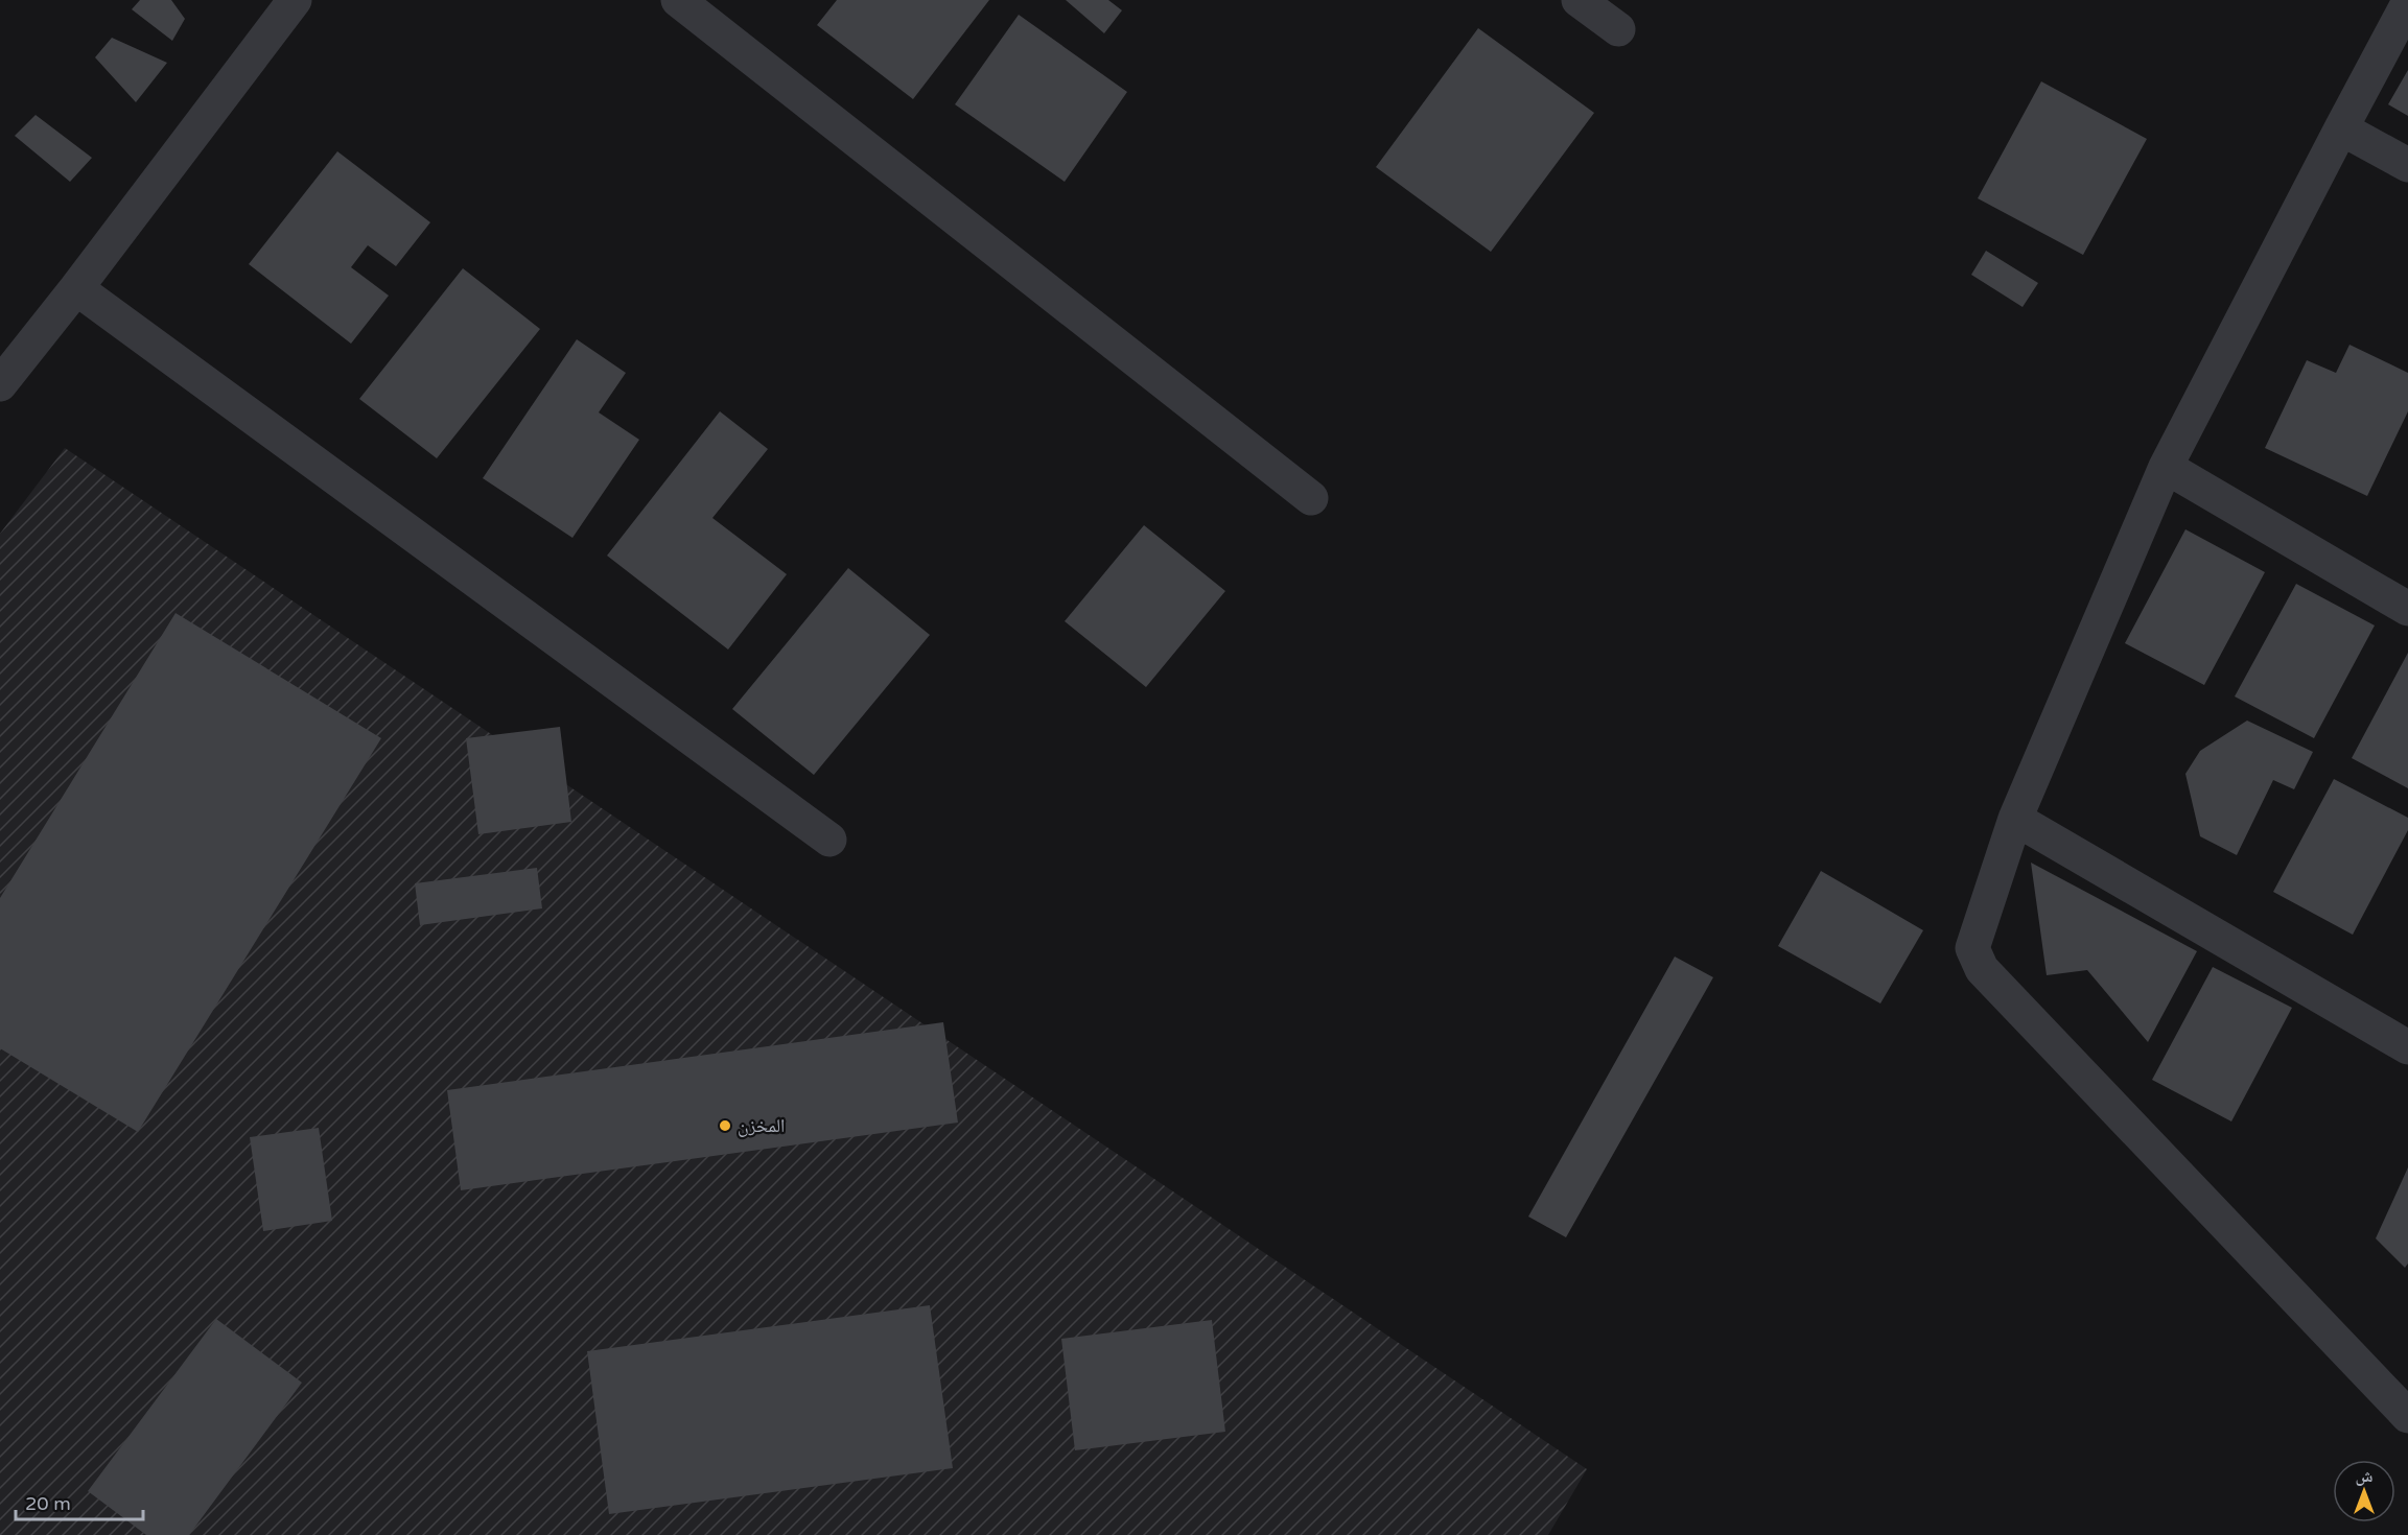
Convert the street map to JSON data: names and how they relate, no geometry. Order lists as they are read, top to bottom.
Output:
{
  "places": ["المخزن"],
  "scale_bar": "20 m",
  "north": "top"
}
